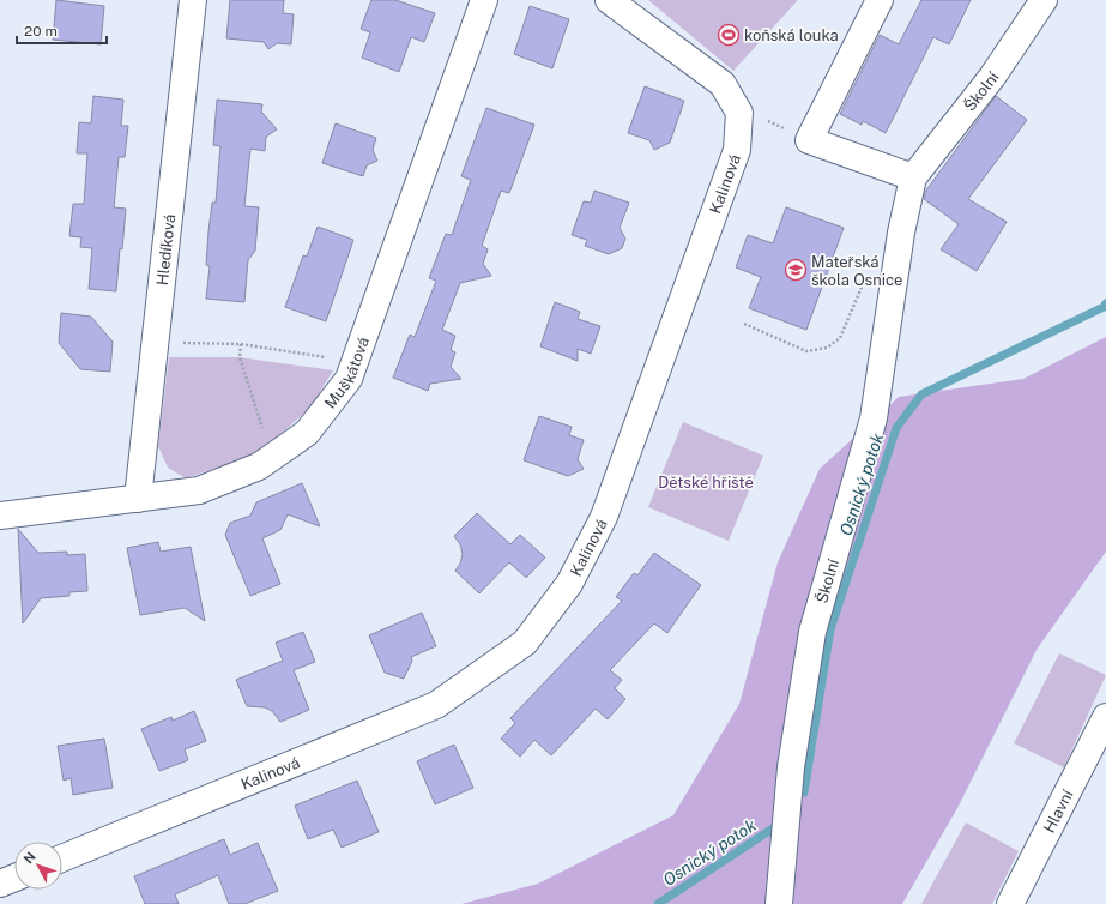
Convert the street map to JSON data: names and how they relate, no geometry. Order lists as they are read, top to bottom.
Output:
{
  "streets": {
    "street": [
      "Školní",
      "Kalinová",
      "Hledíková",
      "Muškátová",
      "Hlavní"
    ]
  },
  "crossings": [
    ["Hledíková", "Muškátová"]
  ],
  "water": ["Osnický potok"],
  "parks": ["Dětské hřiště"],
  "places": {
    "sports": ["koňská louka"],
    "school or university": ["Mateřská škola Osnice"]
  },
  "scale_bar": "20 m",
  "north": "top left"
}
